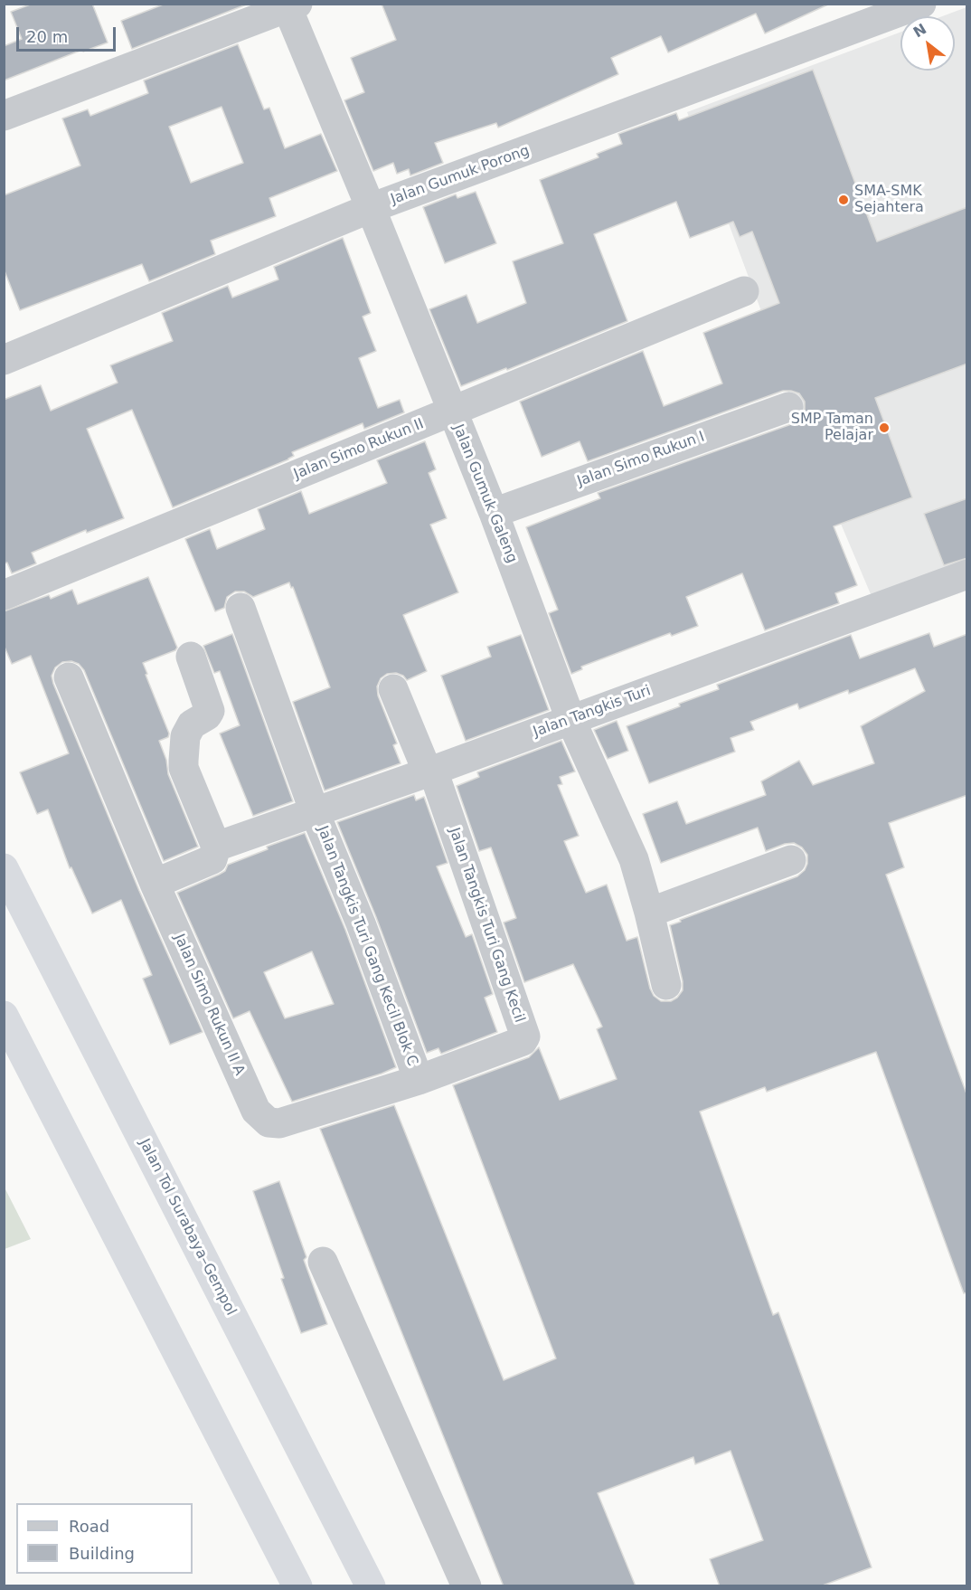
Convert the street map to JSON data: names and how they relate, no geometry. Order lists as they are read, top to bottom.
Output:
{
  "streets": {
    "highway": ["Jalan Tol Surabaya–Gempol"],
    "street": [
      "Jalan Gumuk Porong",
      "Jalan Simo Rukun II",
      "Jalan Simo Rukun I",
      "Jalan Gumuk Galeng",
      "Jalan Tangkis Turi",
      "Jalan Tangkis Turi Gang Kecil",
      "Jalan Tangkis Turi Gang Kecil Blok C",
      "Jalan Simo Rukun II A"
    ]
  },
  "crossings": [
    ["Jalan Gumuk Porong", "Jalan Gumuk Galeng"],
    ["Jalan Simo Rukun II", "Jalan Gumuk Galeng"],
    ["Jalan Simo Rukun I", "Jalan Gumuk Galeng"],
    ["Jalan Gumuk Galeng", "Jalan Tangkis Turi"],
    ["Jalan Tangkis Turi", "Jalan Tangkis Turi Gang Kecil"],
    ["Jalan Tangkis Turi", "Jalan Tangkis Turi Gang Kecil Blok C"],
    ["Jalan Tangkis Turi Gang Kecil", "Jalan Tangkis Turi Gang Kecil Blok C"],
    ["Jalan Tangkis Turi Gang Kecil", "Jalan Simo Rukun II A"]
  ],
  "places": ["SMA-SMK Sejahtera", "SMP Taman Pelajar"],
  "legend": ["Road", "Building"],
  "scale_bar": "20 m",
  "north": "top left"
}
